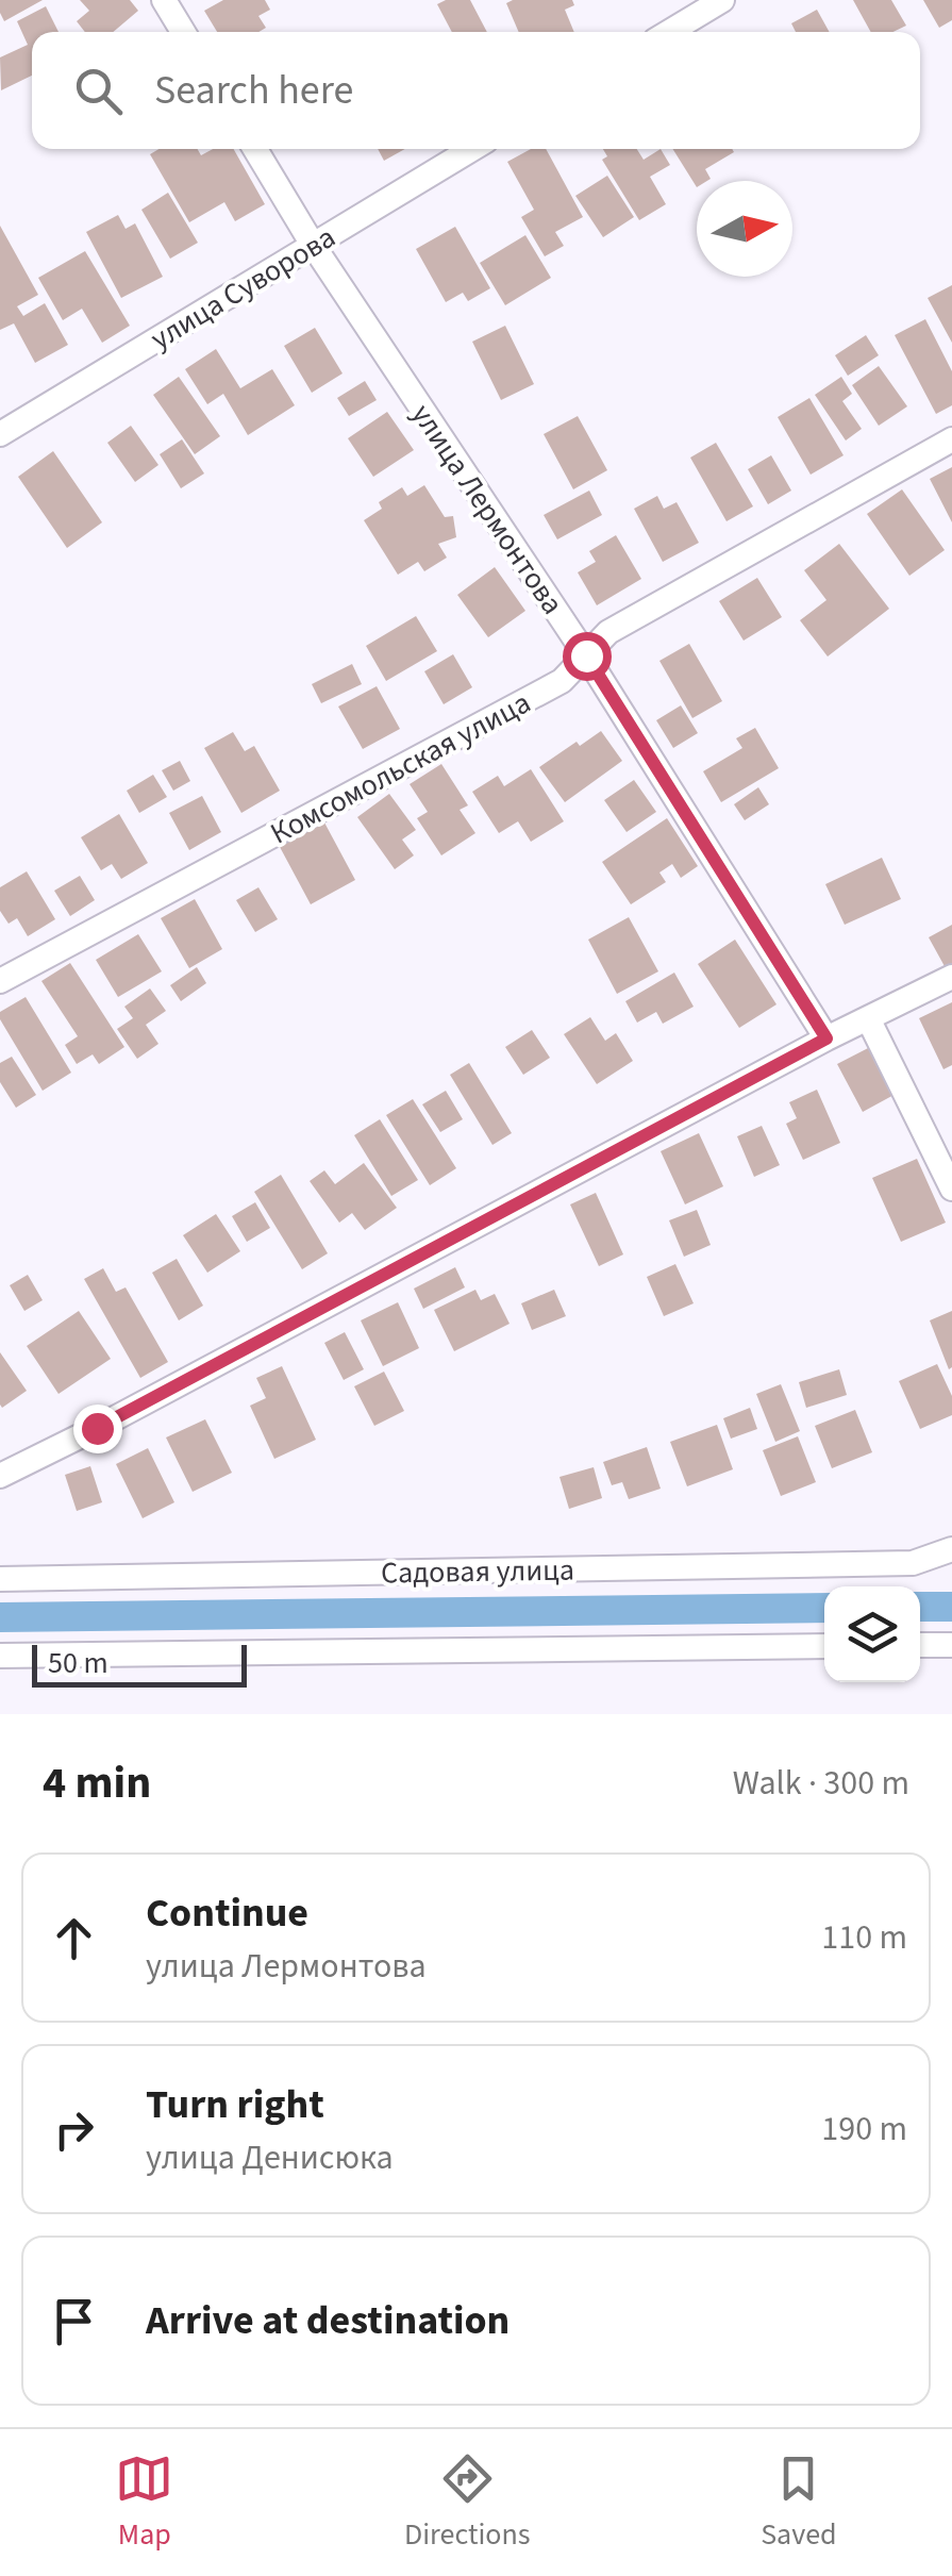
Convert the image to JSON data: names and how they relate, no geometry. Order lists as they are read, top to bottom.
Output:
{
  "streets": {
    "street": [
      "улица Суворова",
      "улица Лермонтова",
      "Комсомольская улица",
      "Садовая улица"
    ]
  },
  "crossings": [
    ["улица Суворова", "улица Лермонтова"],
    ["улица Лермонтова", "Комсомольская улица"]
  ],
  "scale_bar": "50 m",
  "north": "right",
  "page": {
    "search": "Search here",
    "scale": "50 m",
    "heading": ["4 min", "Walk · 300 m"],
    "list": [
      ["Continue", "улица Лермонтова", "110 m"],
      ["Turn right", "улица Денисюка", "190 m"],
      "Arrive at destination"
    ],
    "nav": ["Map", "Directions", "Saved"]
  }
}
